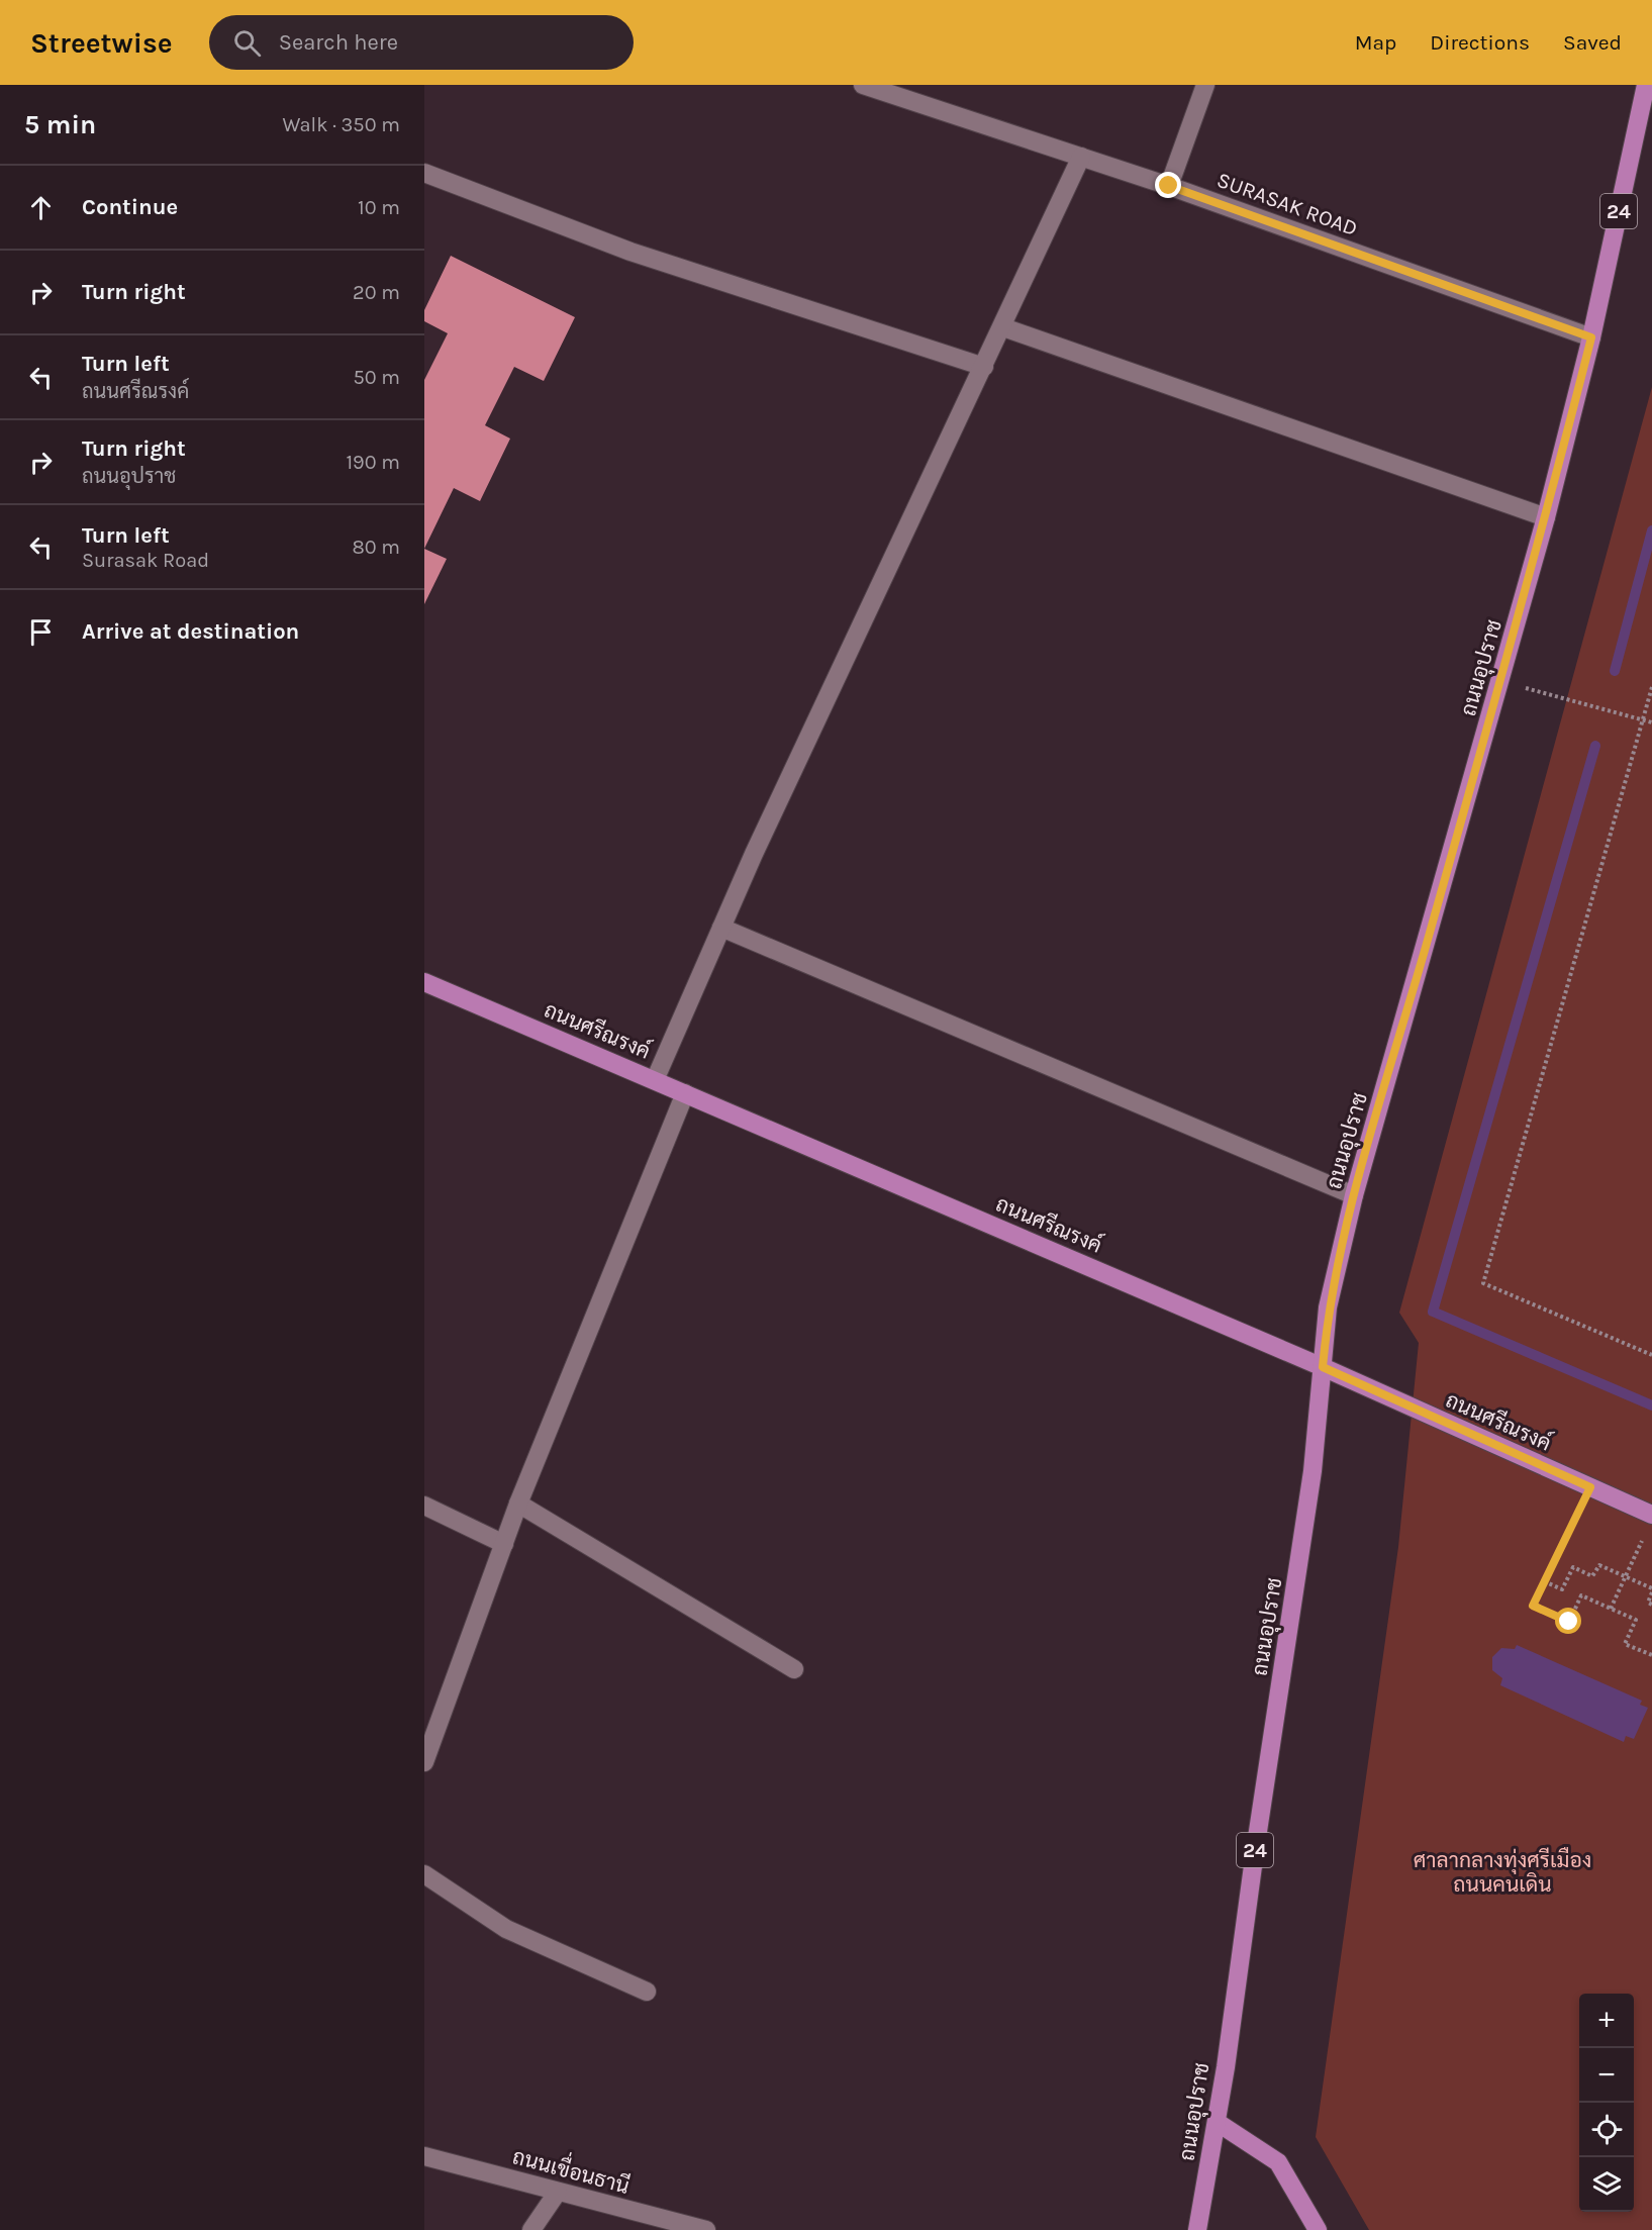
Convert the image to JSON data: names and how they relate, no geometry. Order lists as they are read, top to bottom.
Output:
{
  "streets": {
    "main road": ["24", "ถนนอุปราช", "ถนนศรีณรงค์"],
    "street": ["SURASAK ROAD", "ถนนเขื่อนธานี"]
  },
  "crossings": [
    ["SURASAK ROAD", "ถนนอุปราช"],
    ["ถนนอุปราช", "ถนนศรีณรงค์"]
  ],
  "parks": ["ศาลากลางทุ่งศรีเมือง ถนนคนเดิน"],
  "page": {
    "header": "Streetwise",
    "search": "Search here",
    "nav": ["Map", "Directions", "Saved"],
    "heading": ["5 min", "Walk · 350 m"],
    "list": [
      ["Continue", "10 m"],
      ["Turn right", "20 m"],
      ["Turn left", "ถนนศรีณรงค์", "50 m"],
      ["Turn right", "ถนนอุปราช", "190 m"],
      ["Turn left", "Surasak Road", "80 m"],
      "Arrive at destination"
    ],
    "map_buttons": ["+", "−"]
  }
}
